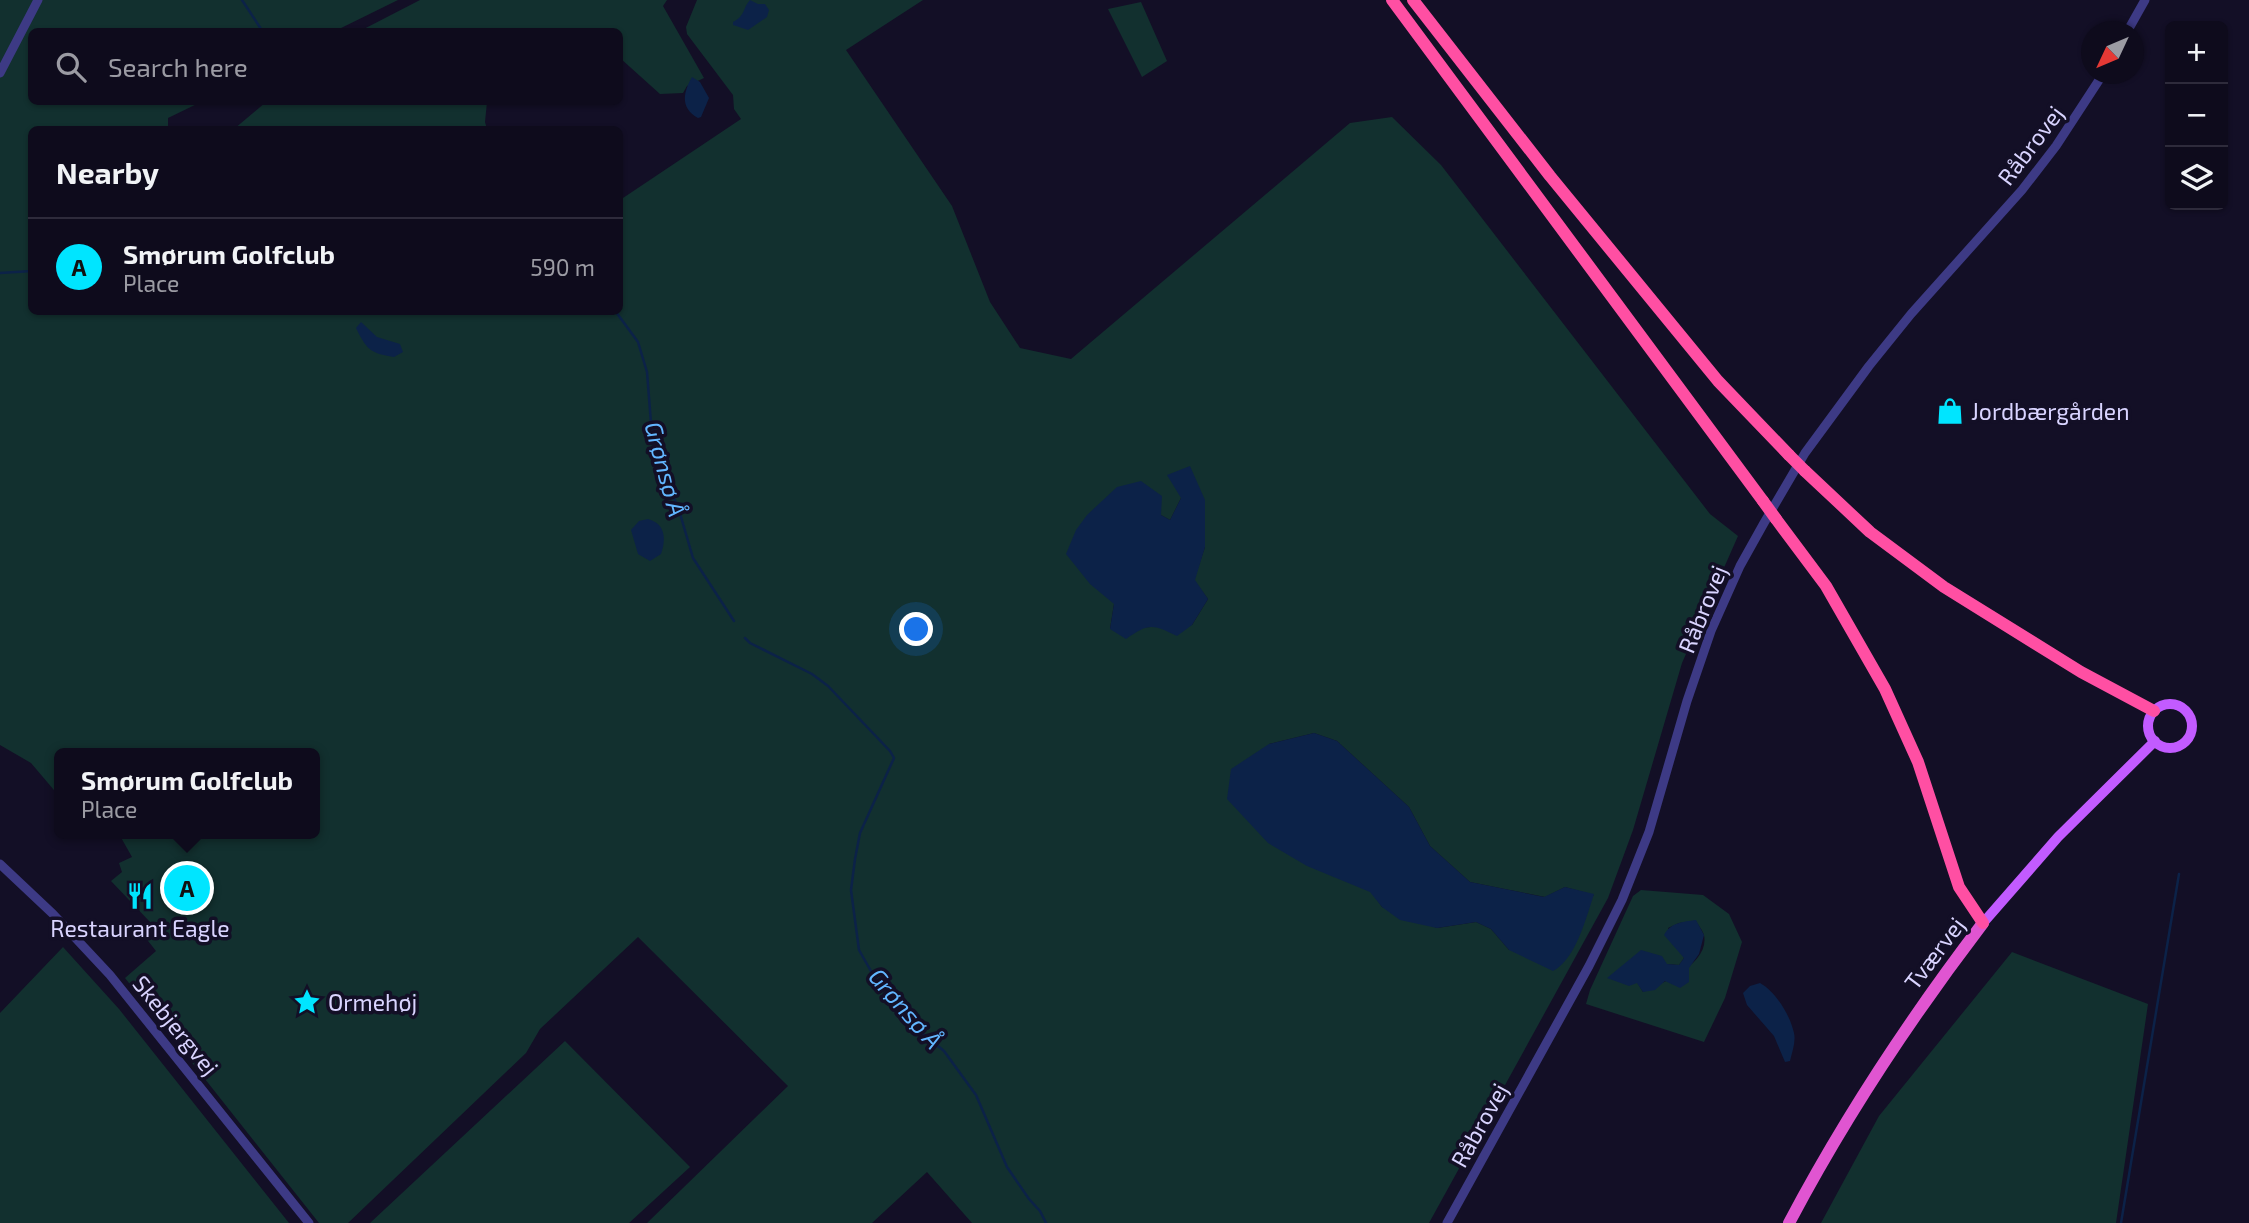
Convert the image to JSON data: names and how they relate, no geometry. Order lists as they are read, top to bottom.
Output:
{
  "streets": {
    "highway": ["Tværvej"],
    "street": ["Råbrovej", "Skebjergvej"]
  },
  "water": ["Grønsø Å"],
  "places": {
    "shop": ["Jordbærgården"],
    "restaurant": ["Restaurant Eagle"],
    "place": ["Ormehøj"]
  },
  "north": "bottom left",
  "page": {
    "map_buttons": ["+", "−"],
    "search": "Search here",
    "heading": "Nearby",
    "list": [
      {
        "mark": "A",
        "name": "Smørum Golfclub",
        "note": "Place",
        "value": "590 m"
      }
    ],
    "popup": ["Smørum Golfclub", "Place"],
    "pins": "A"
  }
}
